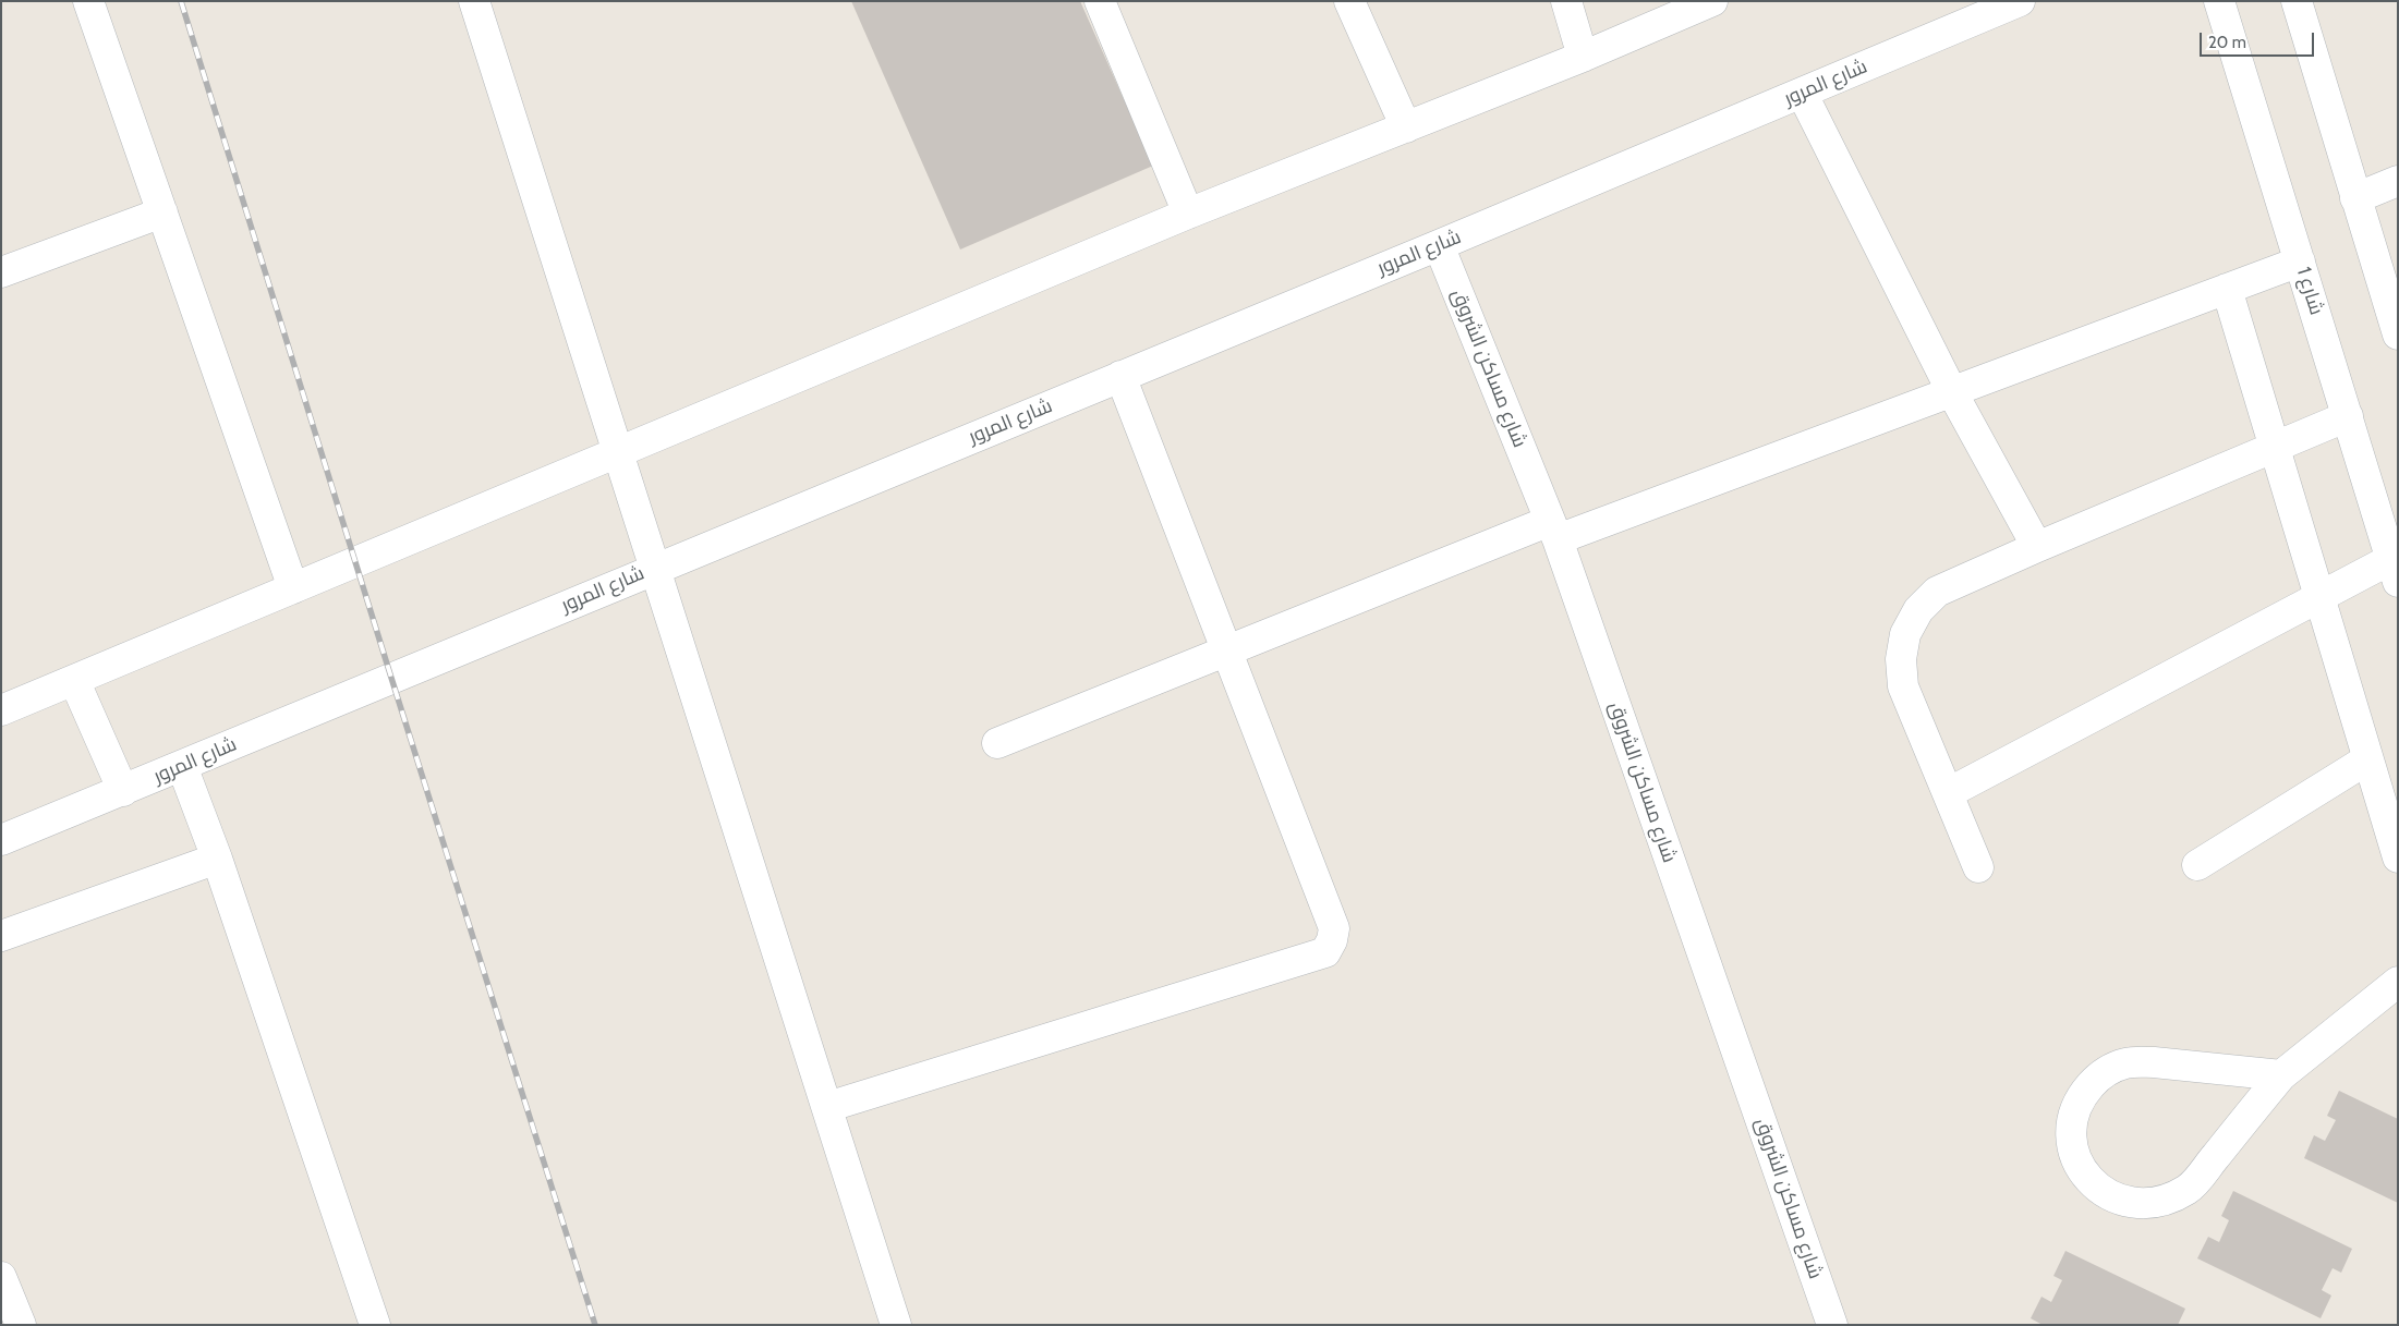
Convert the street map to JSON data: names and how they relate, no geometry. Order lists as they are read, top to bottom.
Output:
{
  "streets": {
    "street": ["شارع المرور", "شارع 1", "شارع مساكن الشروق"]
  },
  "crossings": [
    ["شارع المرور", "شارع مساكن الشروق"]
  ],
  "scale_bar": "20 m"
}
